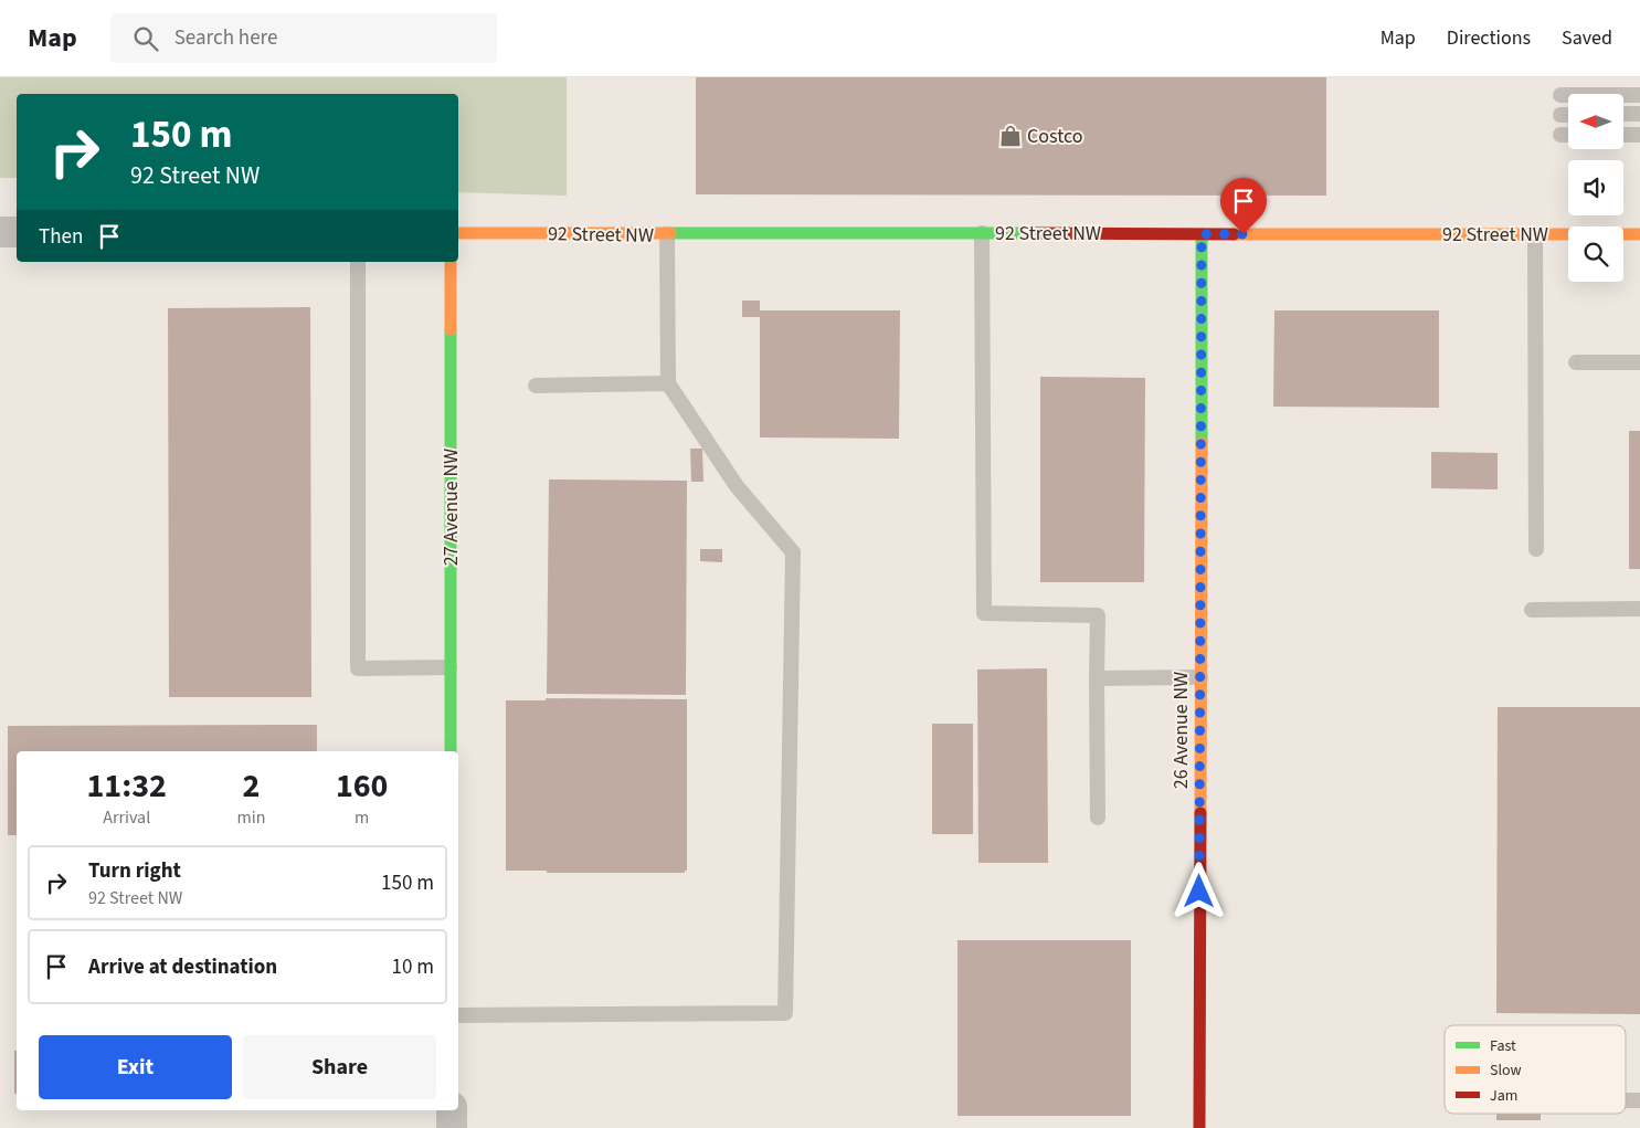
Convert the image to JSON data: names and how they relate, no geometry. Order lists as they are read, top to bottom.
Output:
{
  "streets": {
    "street": ["92 Street NW", "27 Avenue NW", "26 Avenue NW"]
  },
  "crossings": [
    ["92 Street NW", "26 Avenue NW"]
  ],
  "places": {
    "shop": ["Costco"]
  },
  "legend": ["Fast", "Slow", "Jam"],
  "north": "left",
  "page": {
    "header": "Map",
    "search": "Search here",
    "nav": ["Map", "Directions", "Saved"],
    "turn": ["150 m", "92 Street NW"],
    "then": "Then",
    "eta": [
      "11:32",
      "Arrival",
      "2",
      "min",
      "160",
      "m"
    ],
    "list": [
      {
        "name": "Turn right",
        "note": "92 Street NW",
        "value": "150 m"
      },
      {
        "name": "Arrive at destination",
        "value": "10 m"
      }
    ],
    "buttons": ["Exit", "Share"]
  }
}
